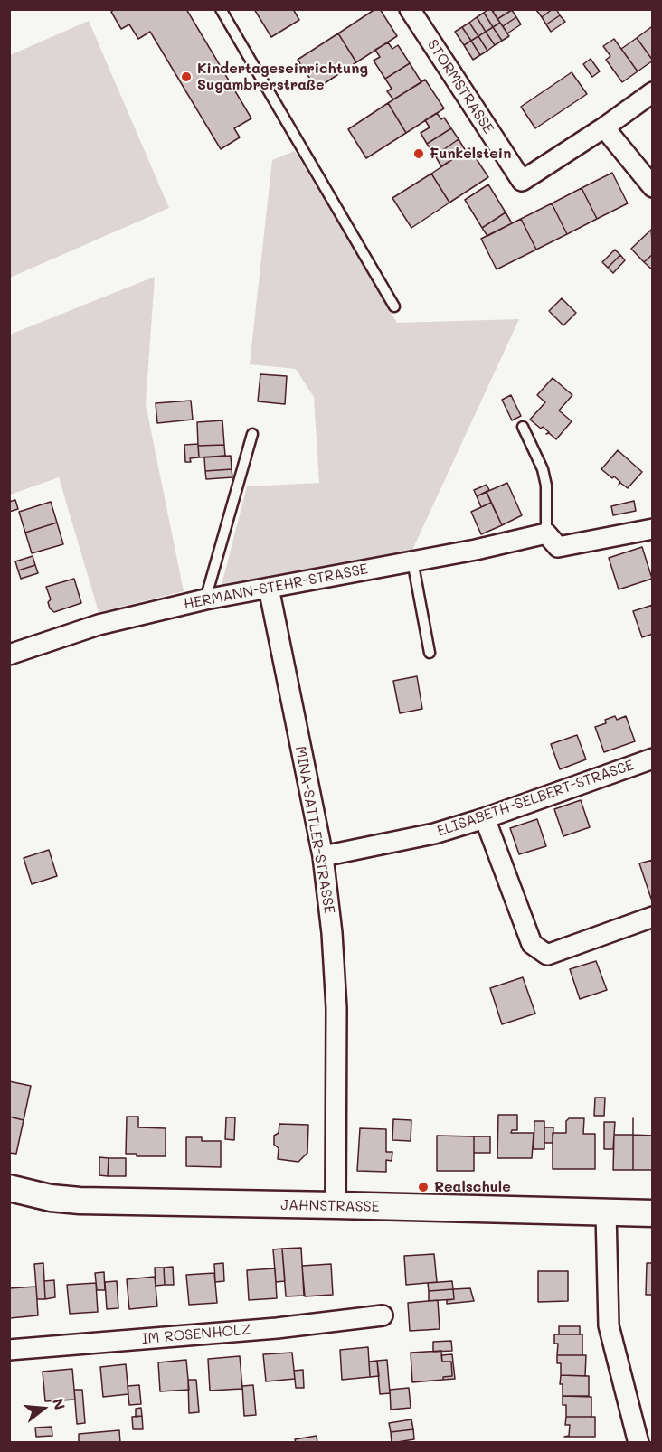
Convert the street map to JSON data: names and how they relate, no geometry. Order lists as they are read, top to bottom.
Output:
{
  "streets": {
    "main road": ["JAHNSTRASSE"],
    "street": [
      "STORMSTRASSE",
      "HERMANN-STEHR-STRASSE",
      "ELISABETH-SELBERT-STRASSE",
      "MINA-SATTLER-STRASSE",
      "IM ROSENHOLZ"
    ]
  },
  "crossings": [
    ["HERMANN-STEHR-STRASSE", "MINA-SATTLER-STRASSE"],
    ["ELISABETH-SELBERT-STRASSE", "MINA-SATTLER-STRASSE"],
    ["MINA-SATTLER-STRASSE", "JAHNSTRASSE"]
  ],
  "places": ["Kindertageseinrichtung Sugambrerstraße", "Funkelstein", "Realschule"],
  "north": "right"
}
